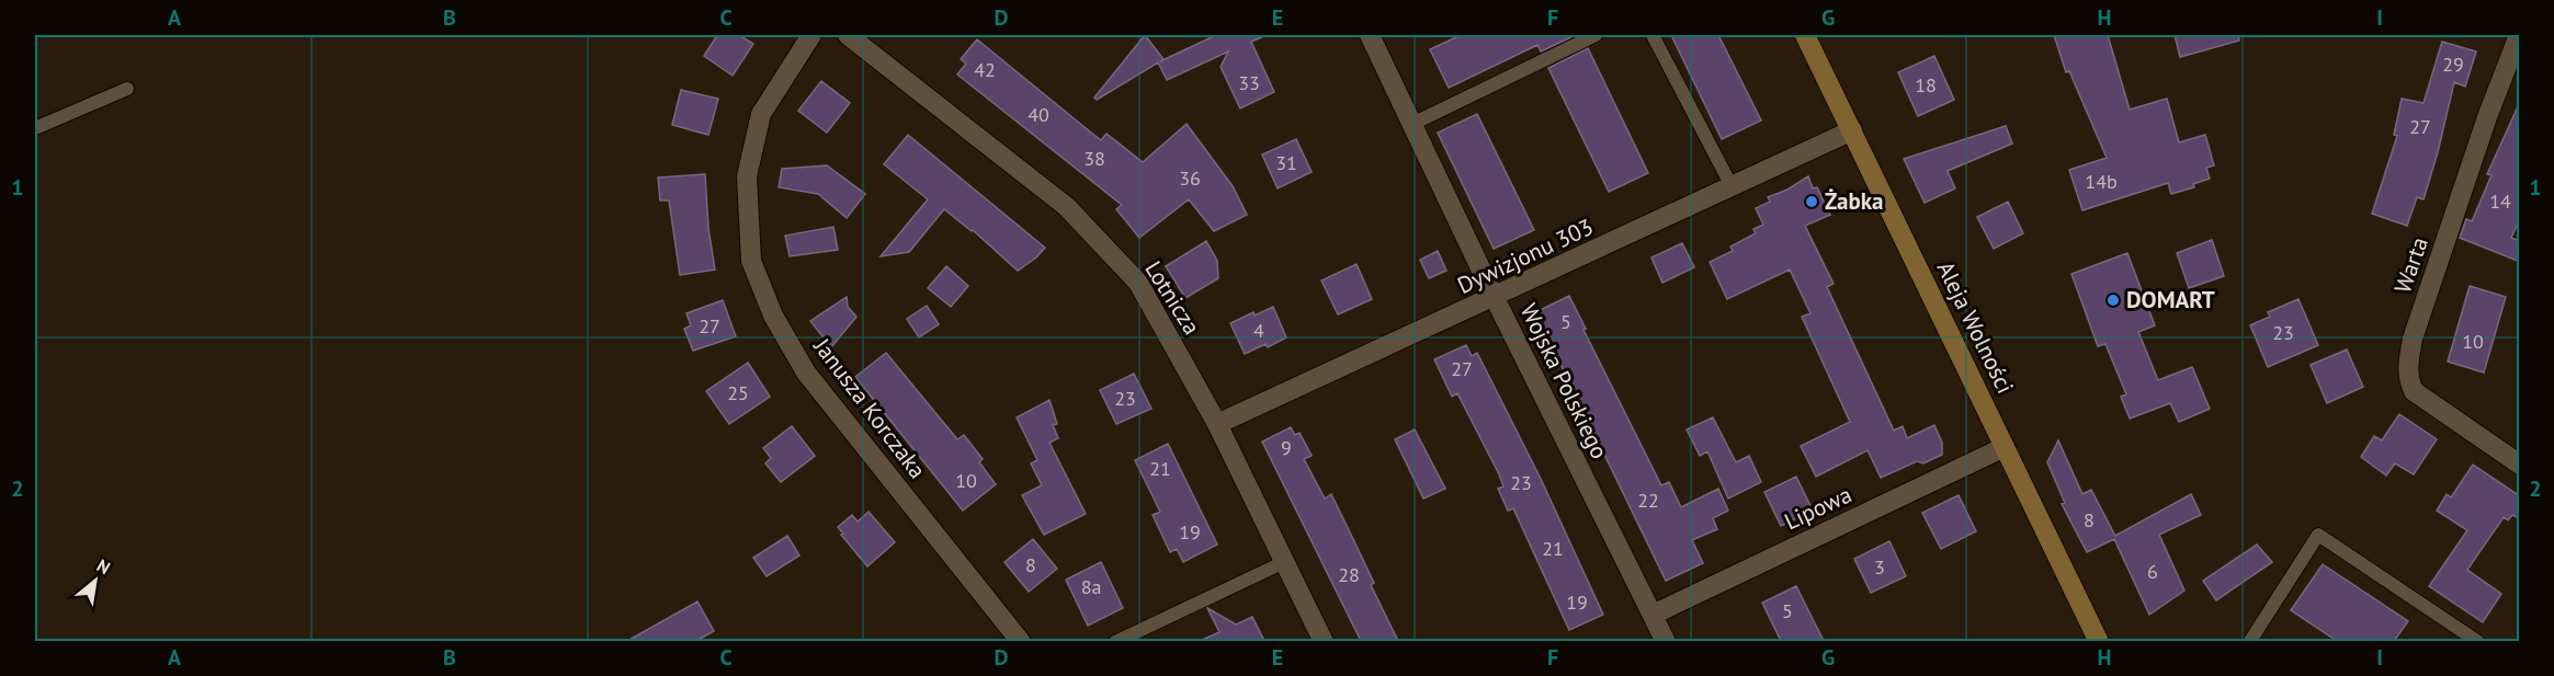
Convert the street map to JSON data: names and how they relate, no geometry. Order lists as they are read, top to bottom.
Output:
{
  "streets": {
    "street": [
      "Dywizjonu 303",
      "Warta",
      "Lotnicza",
      "Aleja Wolności",
      "Wojska Polskiego",
      "Janusza Korczaka",
      "Lipowa"
    ]
  },
  "crossings": [
    ["Dywizjonu 303", "Lotnicza"],
    ["Dywizjonu 303", "Aleja Wolności"],
    ["Dywizjonu 303", "Wojska Polskiego"],
    ["Aleja Wolności", "Lipowa"],
    ["Wojska Polskiego", "Lipowa"]
  ],
  "places": ["Żabka", "DOMART"],
  "house_numbers": [
    "29",
    "42",
    "33",
    "18",
    "40",
    "27",
    "38",
    "31",
    "36",
    "14b",
    "14",
    "5",
    "27",
    "4",
    "23",
    "10",
    "27",
    "25",
    "23",
    "9",
    "21",
    "10",
    "23",
    "22",
    "8",
    "19",
    "21",
    "8",
    "3",
    "6",
    "28",
    "8a",
    "19",
    "5"
  ],
  "north": "top right",
  "grid": {
    "columns": [
      "A",
      "B",
      "C",
      "D",
      "E",
      "F",
      "G",
      "H",
      "I"
    ],
    "rows": ["1", "2"]
  }
}
